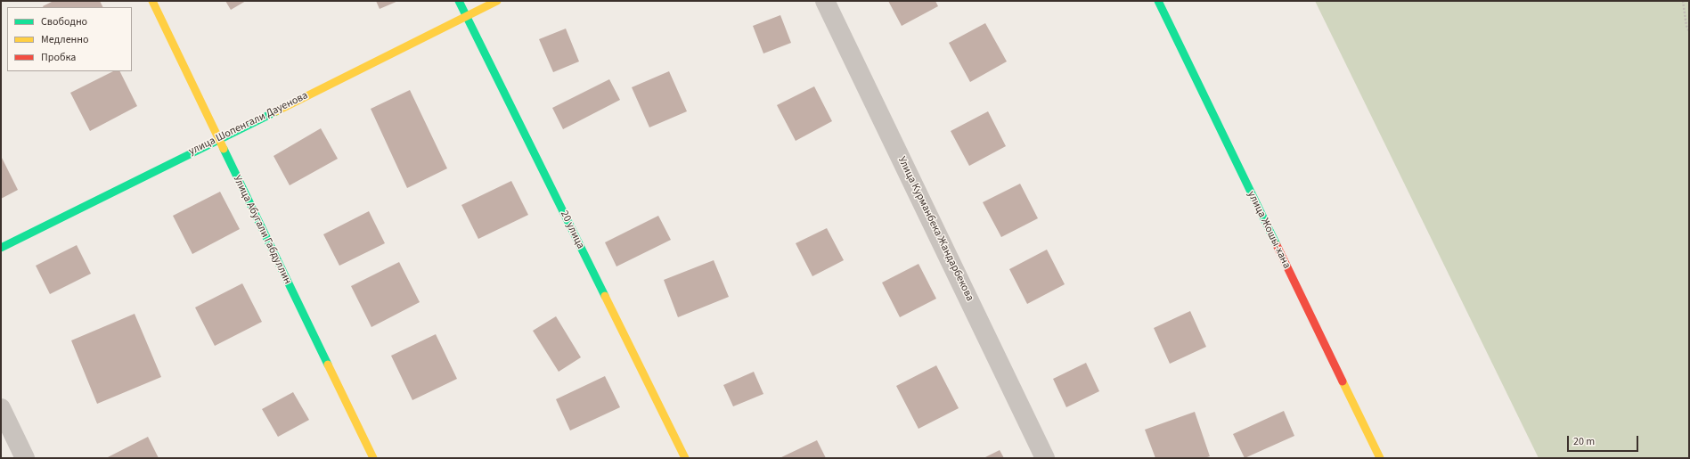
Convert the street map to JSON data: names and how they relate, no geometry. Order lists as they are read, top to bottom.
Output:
{
  "streets": {
    "street": [
      "улица Шопенгали Дауенова",
      "Улица Курманбека Жандарбекова",
      "Улица Абугали Габдуллин",
      "20 улица",
      "улица Жошы-хана"
    ]
  },
  "crossings": [
    ["улица Шопенгали Дауенова", "Улица Абугали Габдуллин"],
    ["улица Шопенгали Дауенова", "20 улица"]
  ],
  "legend": ["Свободно", "Медленно", "Пробка"],
  "scale_bar": "20 m"
}
